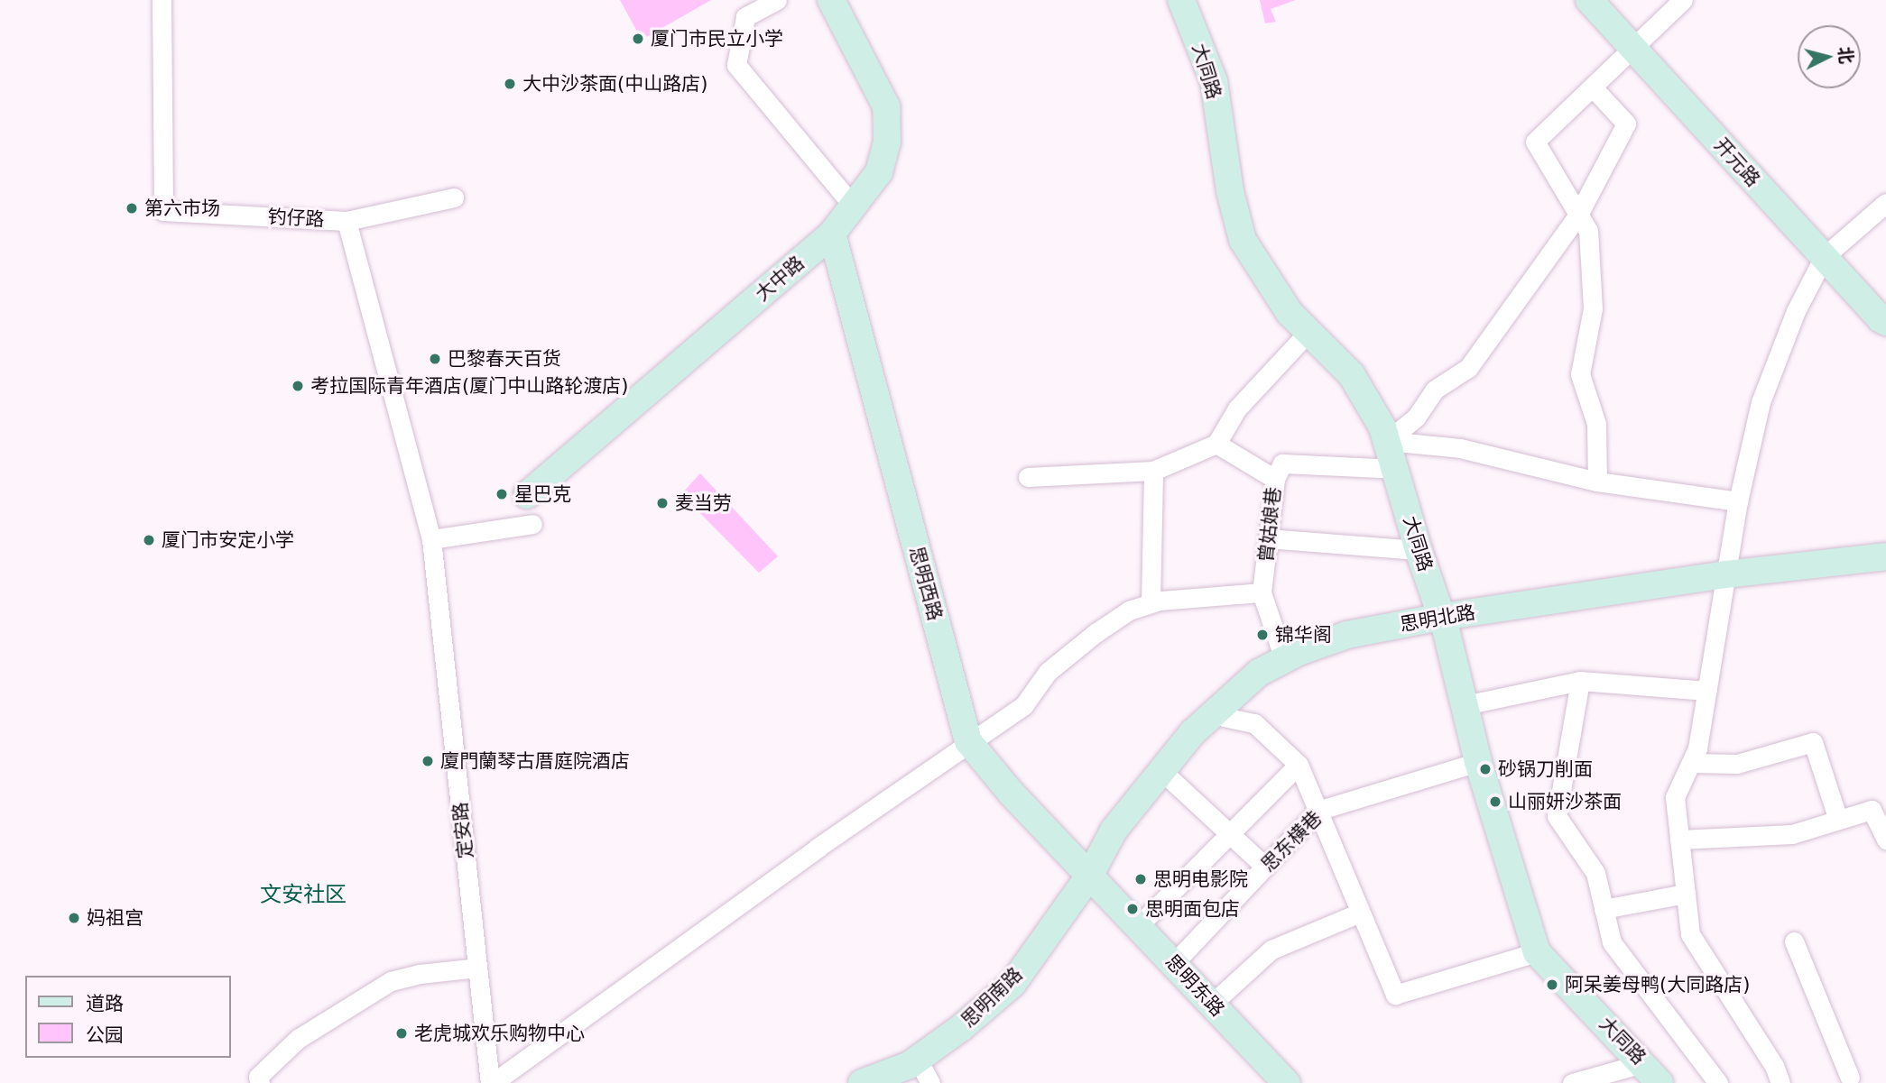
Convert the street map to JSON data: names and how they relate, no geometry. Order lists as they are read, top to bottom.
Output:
{
  "streets": {
    "street": [
      "大同路",
      "开元路",
      "钓仔路",
      "大中路",
      "曾姑娘巷",
      "思明西路",
      "思明北路",
      "定安路",
      "思东横巷",
      "思明东路",
      "思明南路"
    ]
  },
  "crossings": [
    ["大同路", "曾姑娘巷"],
    ["大同路", "思明北路"],
    ["大同路", "思东横巷"],
    ["钓仔路", "定安路"],
    ["大中路", "思明西路"],
    ["曾姑娘巷", "思明北路"],
    ["思明西路", "思明北路"],
    ["思明西路", "思明东路"],
    ["思明西路", "思明南路"],
    ["思明北路", "思明东路"],
    ["思明北路", "思明南路"],
    ["思东横巷", "思明东路"],
    ["思明东路", "思明南路"]
  ],
  "districts": ["文安社区"],
  "places": [
    "厦门市民立小学",
    "大中沙茶面(中山路店)",
    "第六市场",
    "巴黎春天百货",
    "考拉国际青年酒店(厦门中山路轮渡店)",
    "星巴克",
    "麦当劳",
    "厦门市安定小学",
    "锦华阁",
    "廈門蘭琴古厝庭院酒店",
    "砂锅刀削面",
    "山丽妍沙茶面",
    "思明电影院",
    "思明面包店",
    "妈祖宫",
    "阿呆姜母鸭(大同路店)",
    "老虎城欢乐购物中心"
  ],
  "legend": ["道路", "公园"],
  "north": "right"
}
